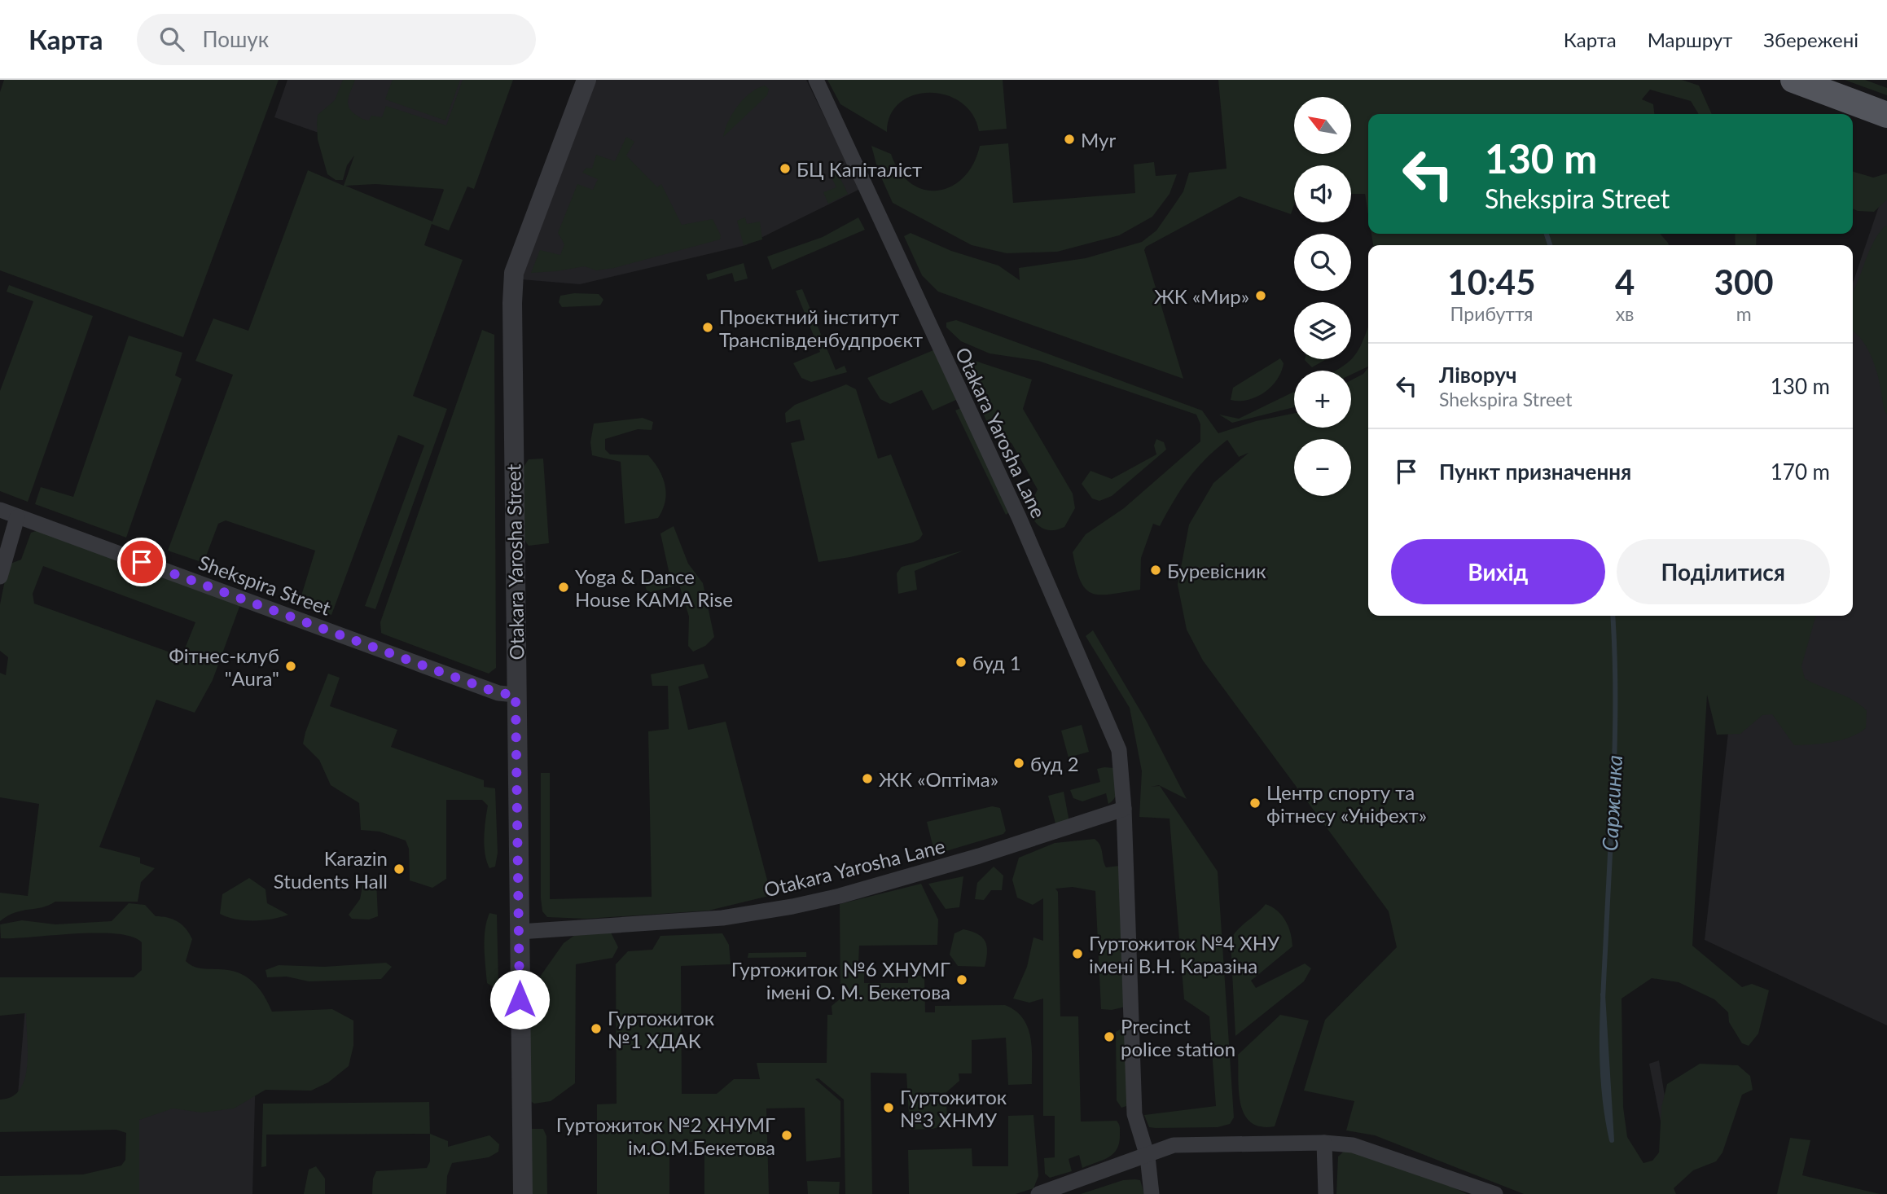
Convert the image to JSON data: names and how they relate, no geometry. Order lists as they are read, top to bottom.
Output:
{
  "streets": {
    "street": ["Otakara Yarosha Lane", "Otakara Yarosha Street", "Shekspira Street"]
  },
  "crossings": [
    ["Otakara Yarosha Lane", "Otakara Yarosha Street"],
    ["Otakara Yarosha Street", "Shekspira Street"]
  ],
  "water": ["Саржинка"],
  "places": [
    "Myr",
    "БЦ Капіталіст",
    "ЖК «Мир»",
    "Проєктний інститут Транспівденбудпроєкт",
    "Буревісник",
    "Yoga & Dance House KAMA Rise",
    "буд 1",
    "Фітнес-клуб \"Aura\"",
    "буд 2",
    "ЖК «Оптіма»",
    "Центр спорту та фітнесу «Уніфехт»",
    "Karazin Students Hall",
    "Гуртожиток №4 ХНУ імені В.Н. Каразіна",
    "Гуртожиток №6 ХНУМГ імені О. М. Бекетова",
    "Гуртожиток №1 ХДАК",
    "Precinct police station",
    "Гуртожиток №3 ХНМУ",
    "Гуртожиток №2 ХНУМГ ім.О.М.Бекетова"
  ],
  "north": "top left",
  "page": {
    "header": "Карта",
    "search": "Пошук",
    "nav": ["Карта", "Маршрут", "Збережені"],
    "map_buttons": ["+", "−"],
    "turn": ["130 m", "Shekspira Street"],
    "eta": [
      "10:45",
      "Прибуття",
      "4",
      "хв",
      "300",
      "m"
    ],
    "list": [
      {
        "name": "Ліворуч",
        "note": "Shekspira Street",
        "value": "130 m"
      },
      {
        "name": "Пункт призначення",
        "value": "170 m"
      }
    ],
    "buttons": ["Вихід", "Поділитися"]
  }
}
